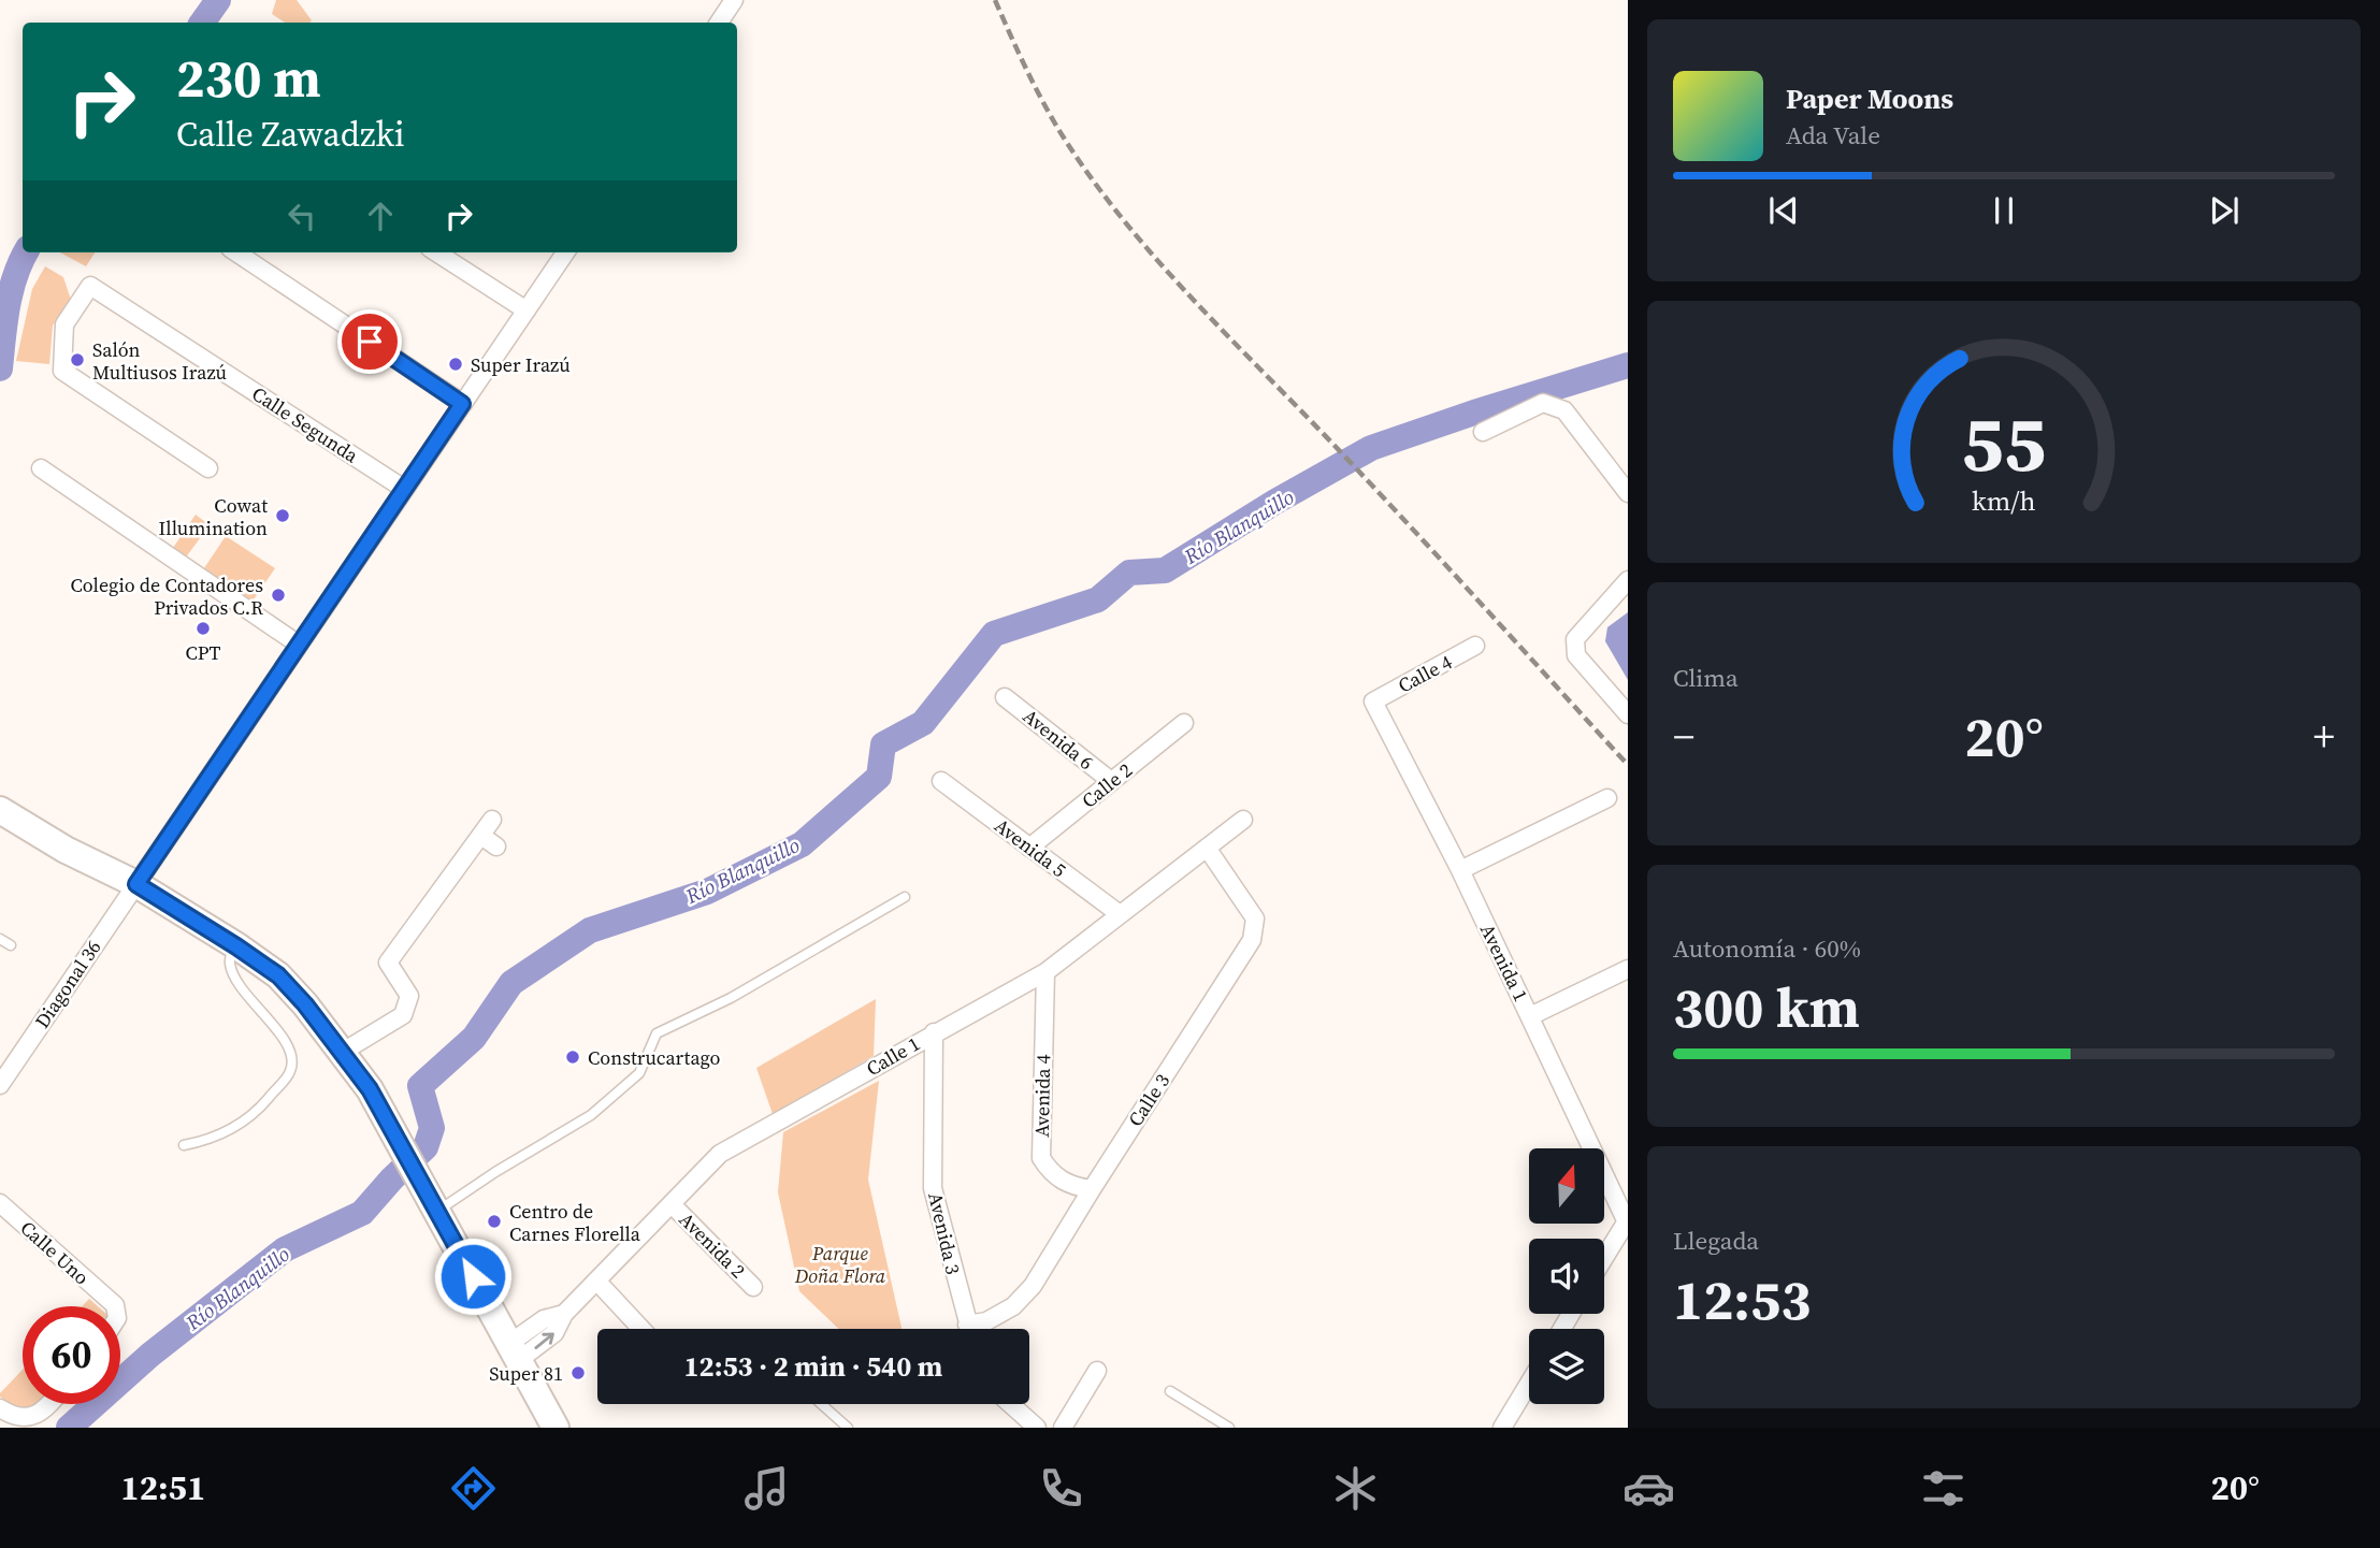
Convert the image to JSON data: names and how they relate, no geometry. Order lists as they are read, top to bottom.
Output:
{
  "streets": {
    "street": [
      "Calle Segunda",
      "Calle 4",
      "Avenida 6",
      "Calle 2",
      "Avenida 5",
      "Avenida 1",
      "Diagonal 36",
      "Calle 1",
      "Avenida 4",
      "Calle 3",
      "Avenida 3",
      "Avenida 2",
      "Calle Uno"
    ]
  },
  "crossings": [
    ["Calle Segunda", "Diagonal 36"],
    ["Calle 4", "Avenida 1"],
    ["Avenida 6", "Calle 2"],
    ["Calle 2", "Avenida 5"],
    ["Avenida 5", "Calle 1"],
    ["Calle 1", "Avenida 4"],
    ["Calle 1", "Calle 3"],
    ["Calle 1", "Avenida 3"],
    ["Calle 1", "Avenida 2"],
    ["Avenida 4", "Calle 3"],
    ["Calle 3", "Avenida 3"]
  ],
  "water": ["Río Blanquillo"],
  "parks": ["Parque Doña Flora"],
  "places": [
    "Salón Multiusos Irazú",
    "Super Irazú",
    "Cowat Illumination",
    "Colegio de Contadores Privados C.R",
    "CPT",
    "Construcartago",
    "Centro de Carnes Florella",
    "Super 81"
  ],
  "north": "top",
  "page": {
    "turn": ["230 m", "Calle Zawadzki"],
    "song": ["Paper Moons", "Ada Vale"],
    "tile": [
      "Clima",
      ["Autonomía · 60%", "300 km"],
      ["Llegada", "12:53"]
    ],
    "heat": ["−", "20°", "+"],
    "limit": "60",
    "trip": "12:53 · 2 min · 540 m",
    "tabs": ["12:51", "20°"],
    "gauge": ["55", "km/h"]
  }
}
